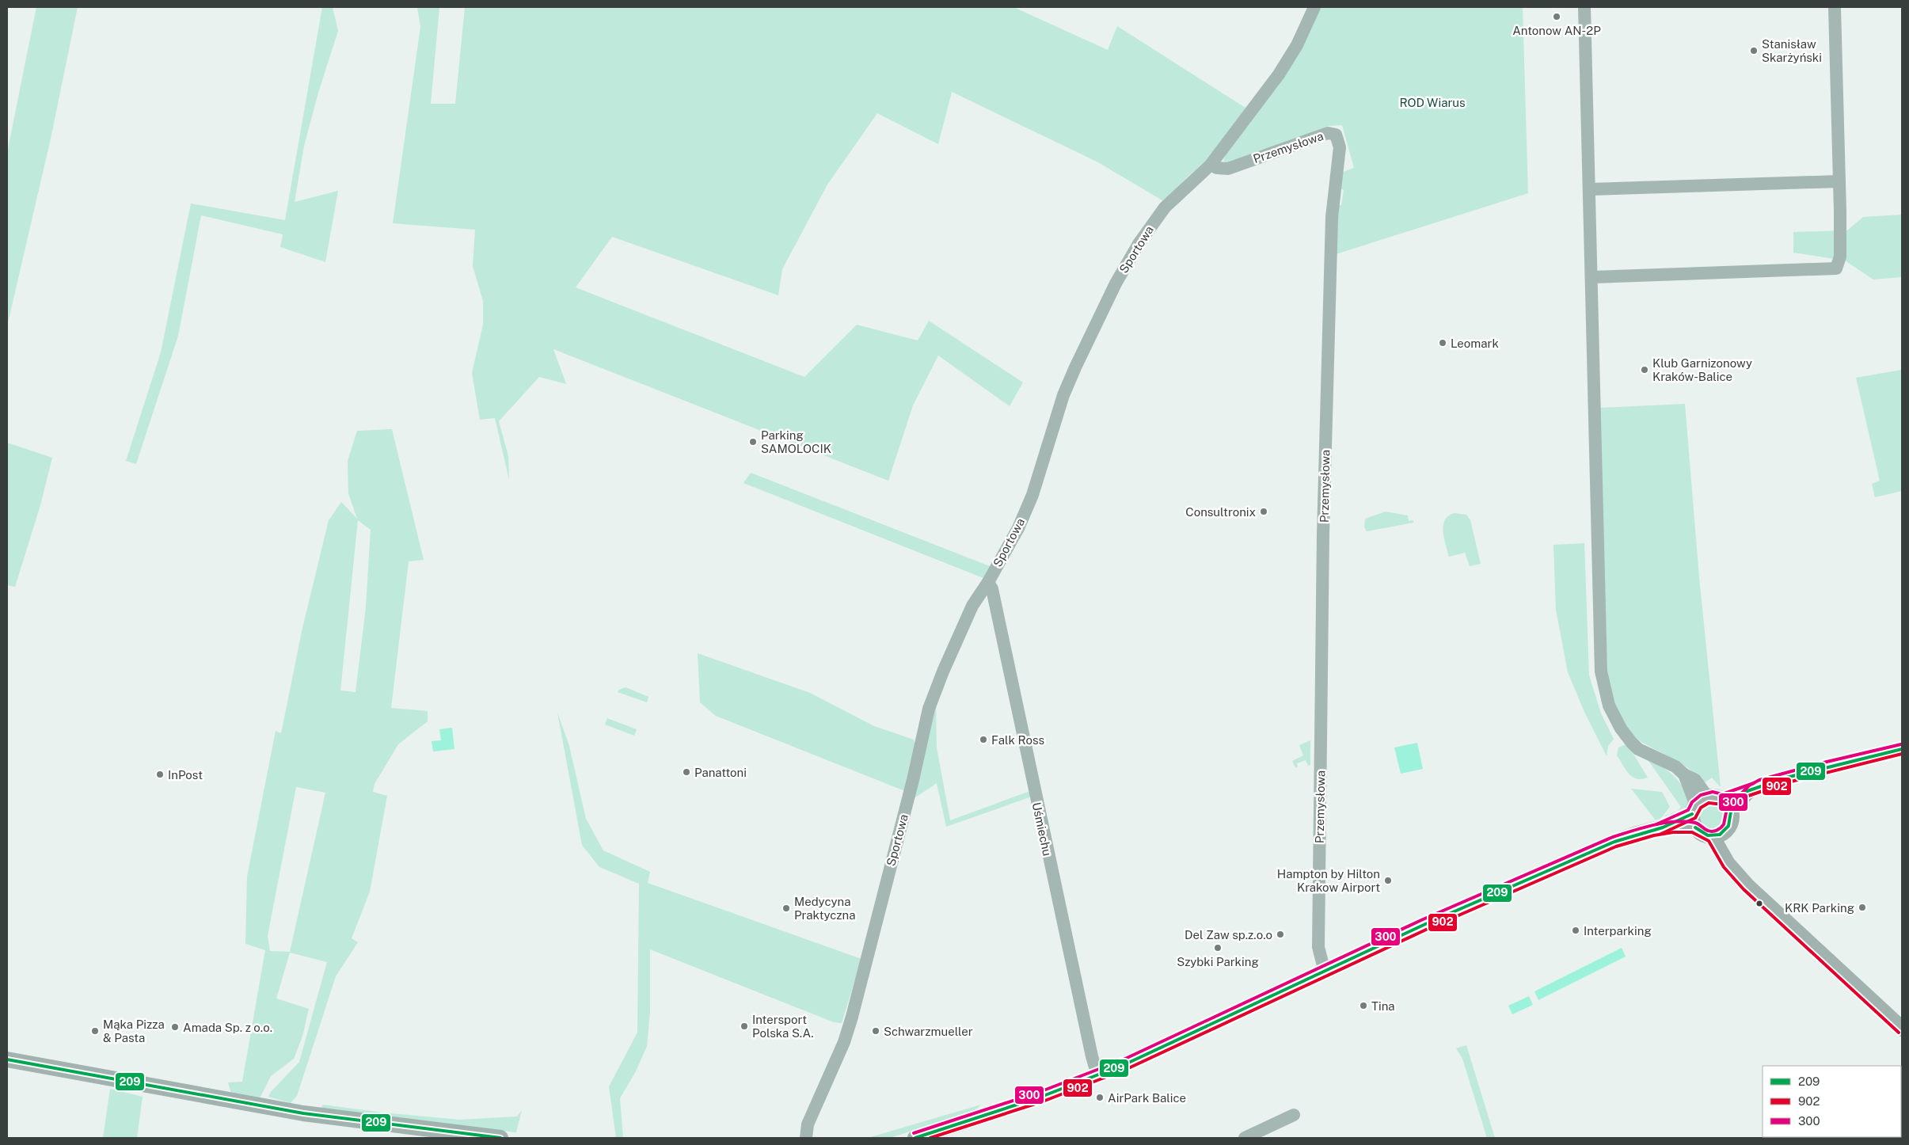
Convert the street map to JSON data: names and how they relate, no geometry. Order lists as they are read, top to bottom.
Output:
{
  "streets": {
    "street": ["Przemysłowa", "Sportowa", "Uśmiechu"]
  },
  "crossings": [
    ["Przemysłowa", "Sportowa"],
    ["Sportowa", "Uśmiechu"]
  ],
  "parks": ["ROD Wiarus"],
  "places": [
    "Antonow AN-2P",
    "Stanisław Skarżyński",
    "Leomark",
    "Klub Garnizonowy Kraków-Balice",
    "Parking SAMOLOCIK",
    "Consultronix",
    "Falk Ross",
    "Panattoni",
    "InPost",
    "Hampton by Hilton Krakow Airport",
    "KRK Parking",
    "Medycyna Praktyczna",
    "Interparking",
    "Del Zaw sp.z.o.o",
    "Szybki Parking",
    "Tina",
    "Intersport Polska S.A.",
    "Amada Sp. z o.o.",
    "Mąka Pizza & Pasta",
    "Schwarzmueller",
    "AirPark Balice"
  ],
  "lines": ["transit line 300", "transit line 209", "transit line 902"],
  "legend": ["209", "902", "300"]
}
